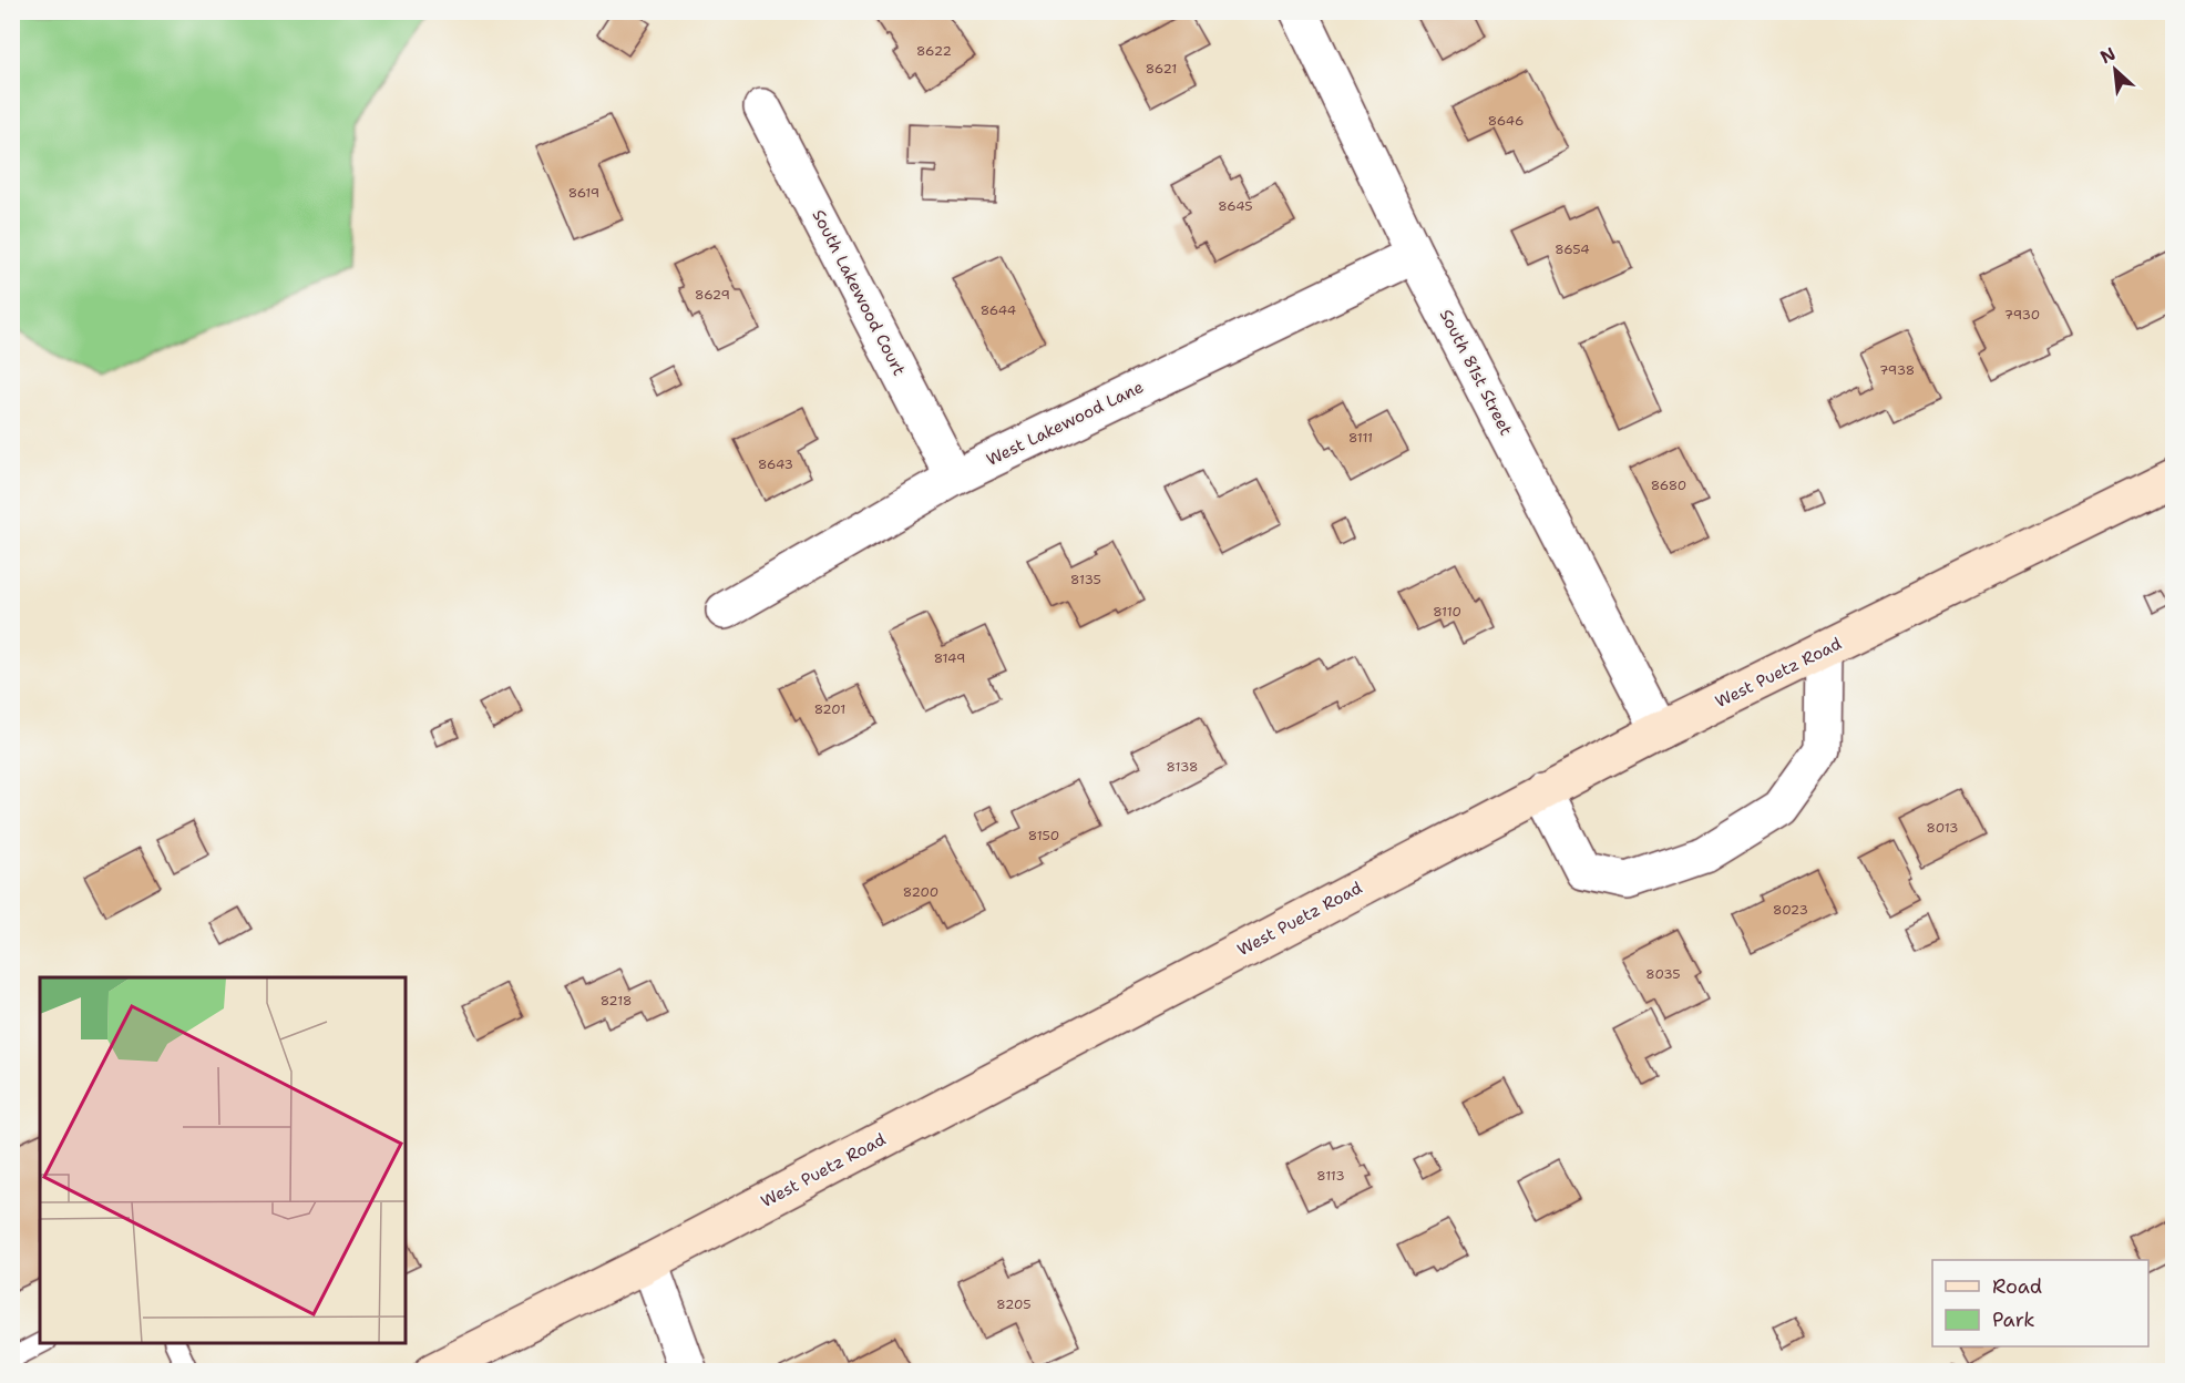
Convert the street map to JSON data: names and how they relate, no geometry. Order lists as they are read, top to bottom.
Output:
{
  "streets": {
    "street": [
      "South Lakewood Court",
      "South 81st Street",
      "West Lakewood Lane",
      "West Puetz Road"
    ]
  },
  "crossings": [
    ["South Lakewood Court", "West Lakewood Lane"],
    ["South 81st Street", "West Lakewood Lane"],
    ["South 81st Street", "West Puetz Road"]
  ],
  "house_numbers": [
    "8622",
    "8621",
    "8646",
    "8619",
    "8645",
    "8654",
    "8629",
    "8644",
    "7930",
    "7938",
    "8111",
    "8643",
    "8680",
    "8135",
    "8110",
    "8149",
    "8201",
    "8138",
    "8013",
    "8150",
    "8200",
    "8023",
    "8035",
    "8218",
    "8113",
    "8205"
  ],
  "legend": ["Road", "Park"],
  "north": "top left"
}
